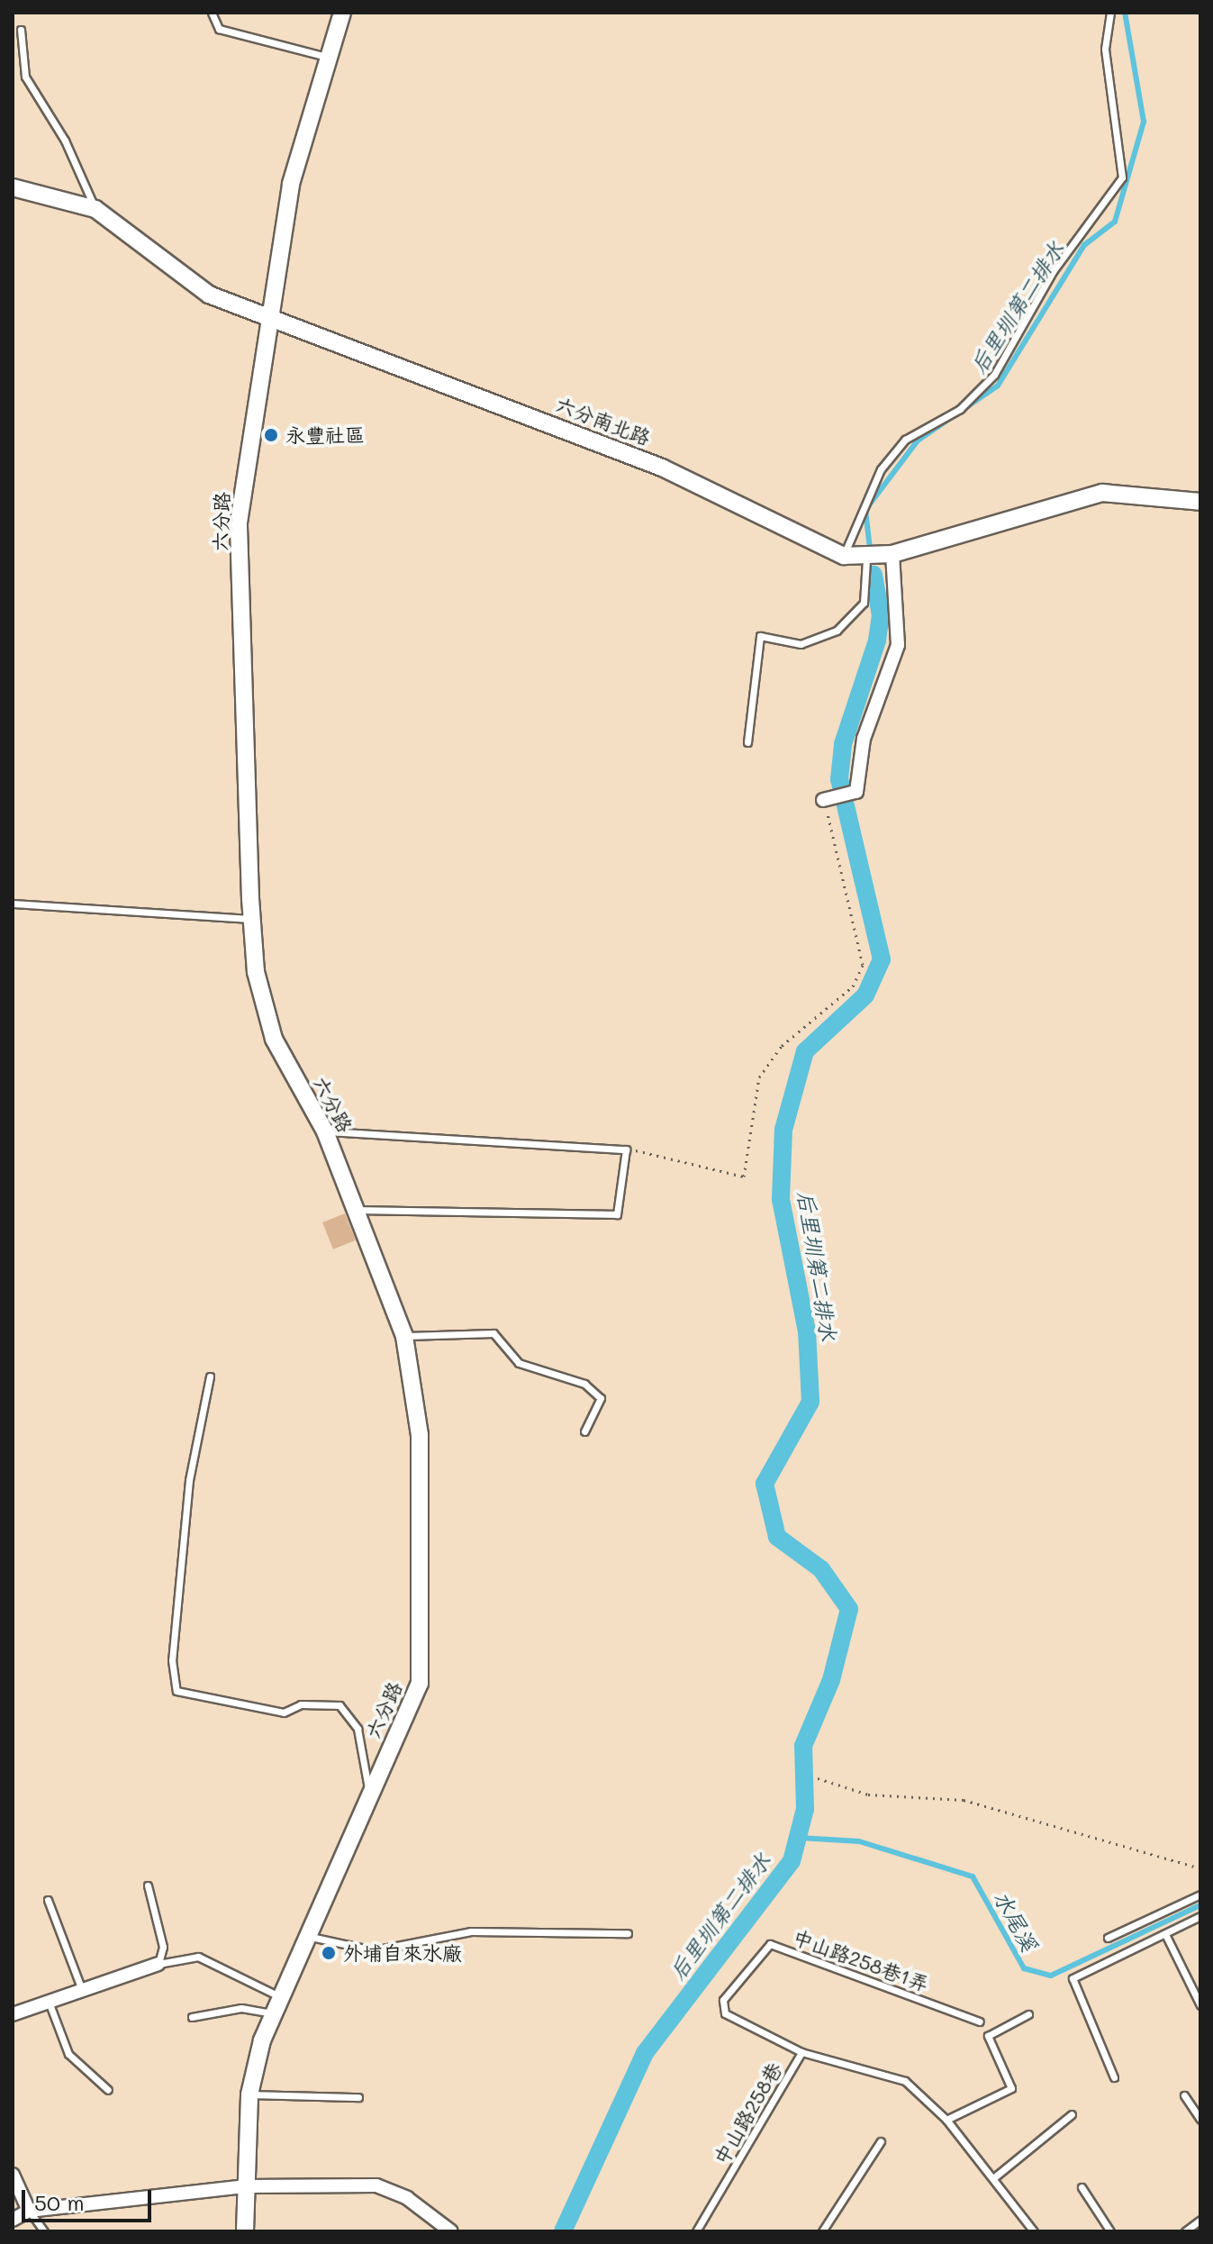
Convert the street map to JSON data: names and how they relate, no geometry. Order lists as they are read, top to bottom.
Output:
{
  "streets": {
    "street": ["六分南北路", "六分路"],
    "lane": ["中山路258巷1弄", "中山路258巷"]
  },
  "crossings": [
    ["六分南北路", "六分路"],
    ["中山路258巷1弄", "中山路258巷"]
  ],
  "water": ["后里圳第二排水", "水尾溪"],
  "places": ["永豐社區", "外埔自來水廠"],
  "scale_bar": "50 m"
}
